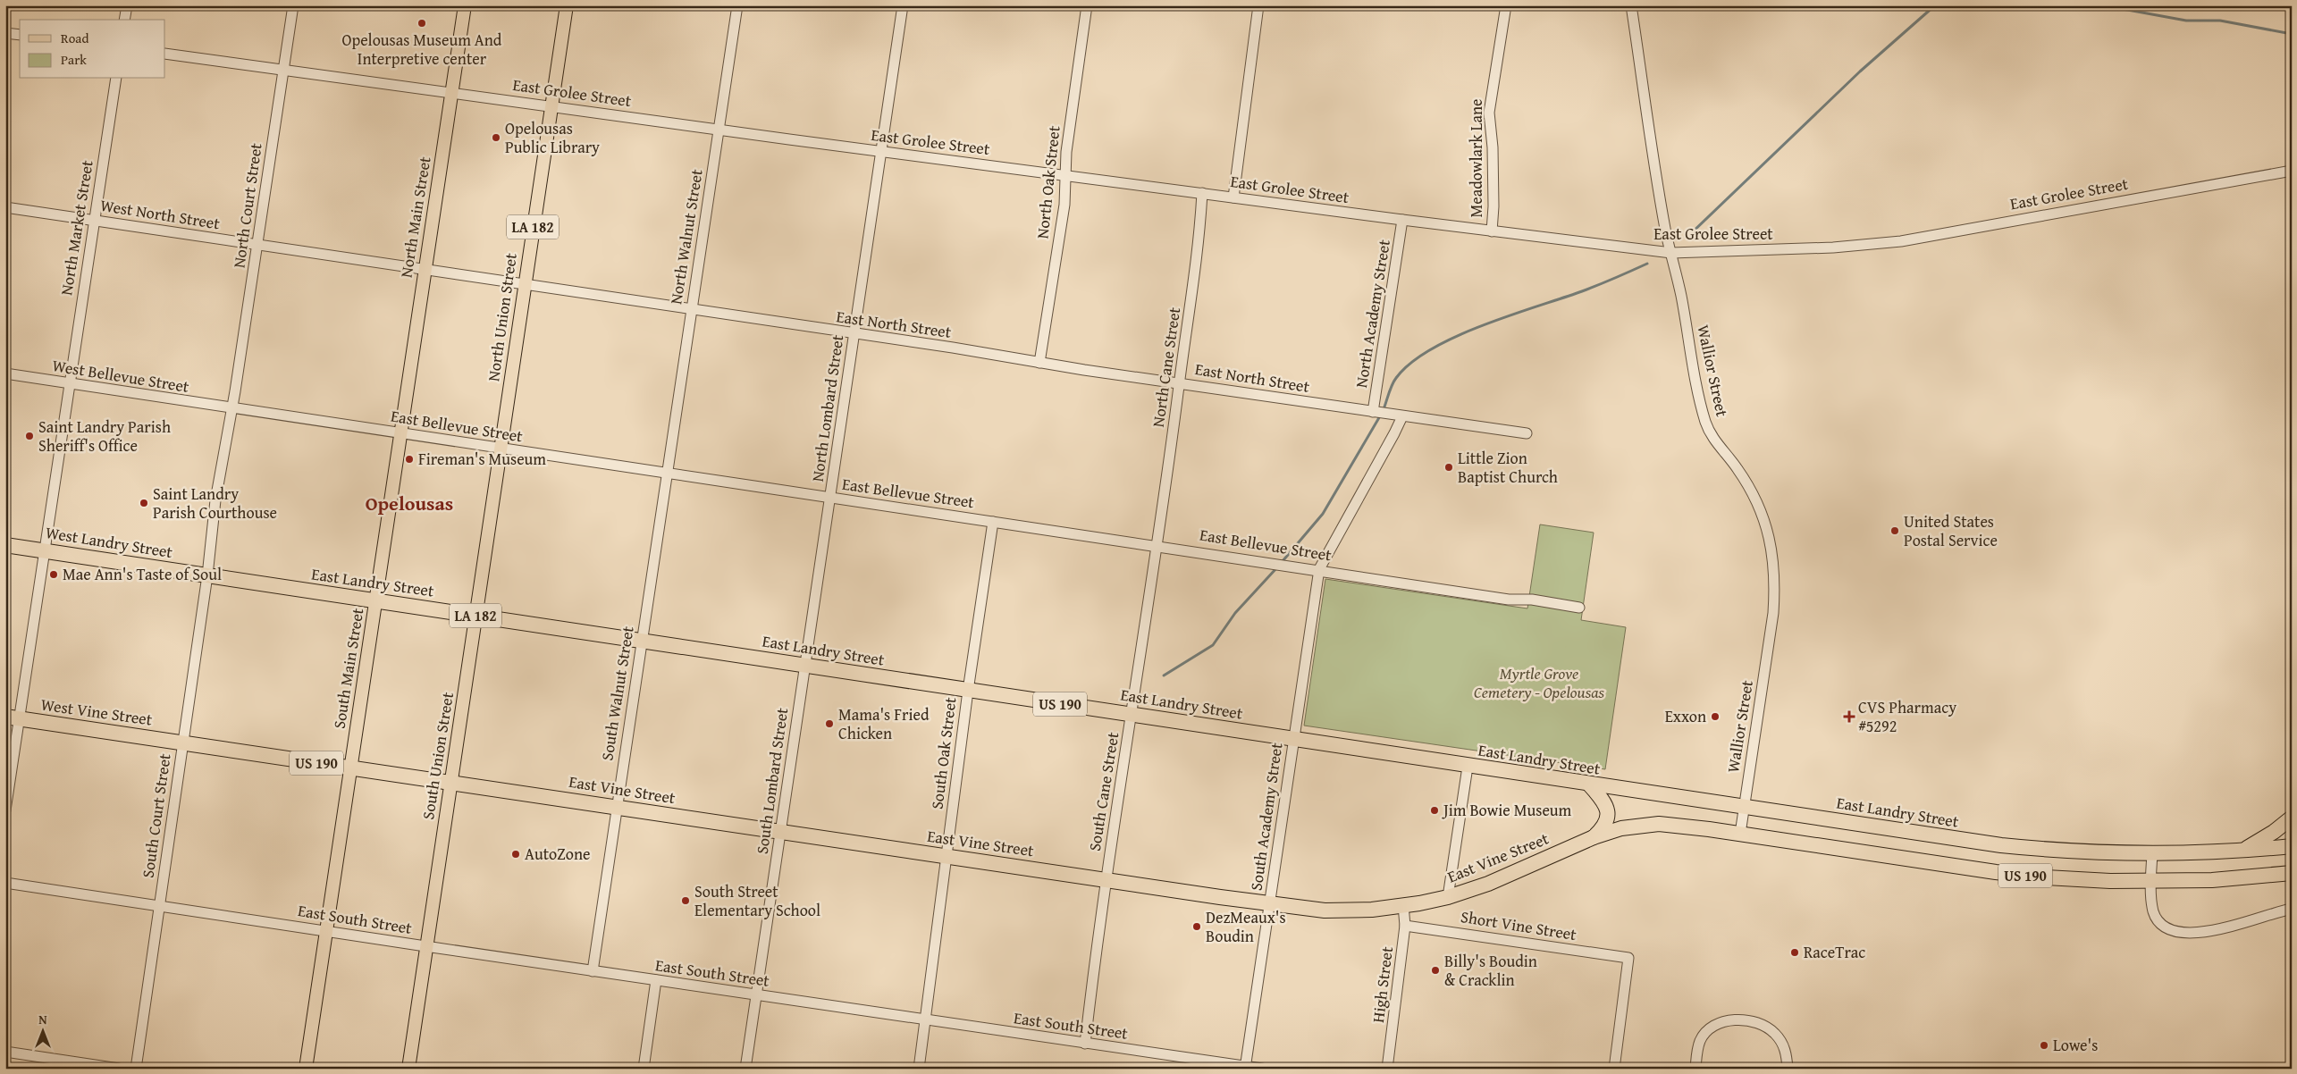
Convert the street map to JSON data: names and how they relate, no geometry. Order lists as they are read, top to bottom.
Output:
{
  "streets": {
    "highway": [
      "West Landry Street",
      "East Landry Street",
      "US 190",
      "West Vine Street",
      "East Vine Street"
    ],
    "main road": [
      "North Main Street",
      "LA 182",
      "North Union Street",
      "South Main Street",
      "South Union Street"
    ],
    "street": [
      "East Grolee Street",
      "Meadowlark Lane",
      "North Oak Street",
      "North Court Street",
      "West North Street",
      "North Market Street",
      "North Walnut Street",
      "North Academy Street",
      "East North Street",
      "North Cane Street",
      "Wallior Street",
      "West Bellevue Street",
      "North Lombard Street",
      "East Bellevue Street",
      "South Walnut Street",
      "South Oak Street",
      "South Lombard Street",
      "South Cane Street",
      "South Court Street",
      "South Academy Street",
      "East South Street",
      "Short Vine Street",
      "High Street"
    ]
  },
  "crossings": [
    ["East Grolee Street", "Meadowlark Lane"],
    ["East Grolee Street", "North Oak Street"],
    ["East Grolee Street", "North Court Street"],
    ["East Grolee Street", "North Main Street"],
    ["East Grolee Street", "North Walnut Street"],
    ["East Grolee Street", "North Academy Street"],
    ["East Grolee Street", "North Union Street"],
    ["East Grolee Street", "North Cane Street"],
    ["East Grolee Street", "Wallior Street"],
    ["East Grolee Street", "North Lombard Street"],
    ["North Oak Street", "East North Street"],
    ["North Court Street", "West North Street"],
    ["North Court Street", "East North Street"],
    ["North Court Street", "West Bellevue Street"],
    ["North Court Street", "East Bellevue Street"],
    ["North Court Street", "South Court Street"],
    ["West North Street", "North Market Street"],
    ["West North Street", "East North Street"],
    ["North Main Street", "East North Street"],
    ["North Main Street", "East Bellevue Street"],
    ["North Main Street", "South Main Street"],
    ["North Market Street", "West Bellevue Street"],
    ["North Market Street", "West Landry Street"],
    ["North Market Street", "West Vine Street"],
    ["North Walnut Street", "East North Street"],
    ["North Walnut Street", "East Bellevue Street"],
    ["North Walnut Street", "South Walnut Street"],
    ["North Academy Street", "East North Street"],
    ["North Union Street", "East North Street"],
    ["North Union Street", "East Bellevue Street"],
    ["North Union Street", "South Union Street"],
    ["East North Street", "North Cane Street"],
    ["East North Street", "North Lombard Street"],
    ["North Cane Street", "East Bellevue Street"],
    ["North Cane Street", "South Cane Street"],
    ["Wallior Street", "East Landry Street"],
    ["Wallior Street", "East Vine Street"],
    ["West Bellevue Street", "East Bellevue Street"],
    ["West Bellevue Street", "South Court Street"],
    ["North Lombard Street", "East Bellevue Street"],
    ["North Lombard Street", "South Lombard Street"],
    ["East Bellevue Street", "South Main Street"],
    ["East Bellevue Street", "South Walnut Street"],
    ["East Bellevue Street", "South Oak Street"],
    ["East Bellevue Street", "South Union Street"],
    ["East Bellevue Street", "South Lombard Street"],
    ["East Bellevue Street", "South Cane Street"],
    ["East Bellevue Street", "South Court Street"],
    ["East Bellevue Street", "South Academy Street"],
    ["West Landry Street", "East Landry Street"],
    ["West Landry Street", "South Court Street"],
    ["East Landry Street", "South Main Street"],
    ["East Landry Street", "South Walnut Street"],
    ["East Landry Street", "US 190"],
    ["East Landry Street", "South Oak Street"],
    ["East Landry Street", "South Union Street"],
    ["East Landry Street", "South Lombard Street"],
    ["East Landry Street", "South Cane Street"],
    ["East Landry Street", "South Court Street"],
    ["East Landry Street", "South Academy Street"],
    ["South Main Street", "East Vine Street"],
    ["South Main Street", "East South Street"],
    ["South Walnut Street", "East Vine Street"],
    ["South Walnut Street", "East South Street"],
    ["US 190", "East Vine Street"],
    ["West Vine Street", "East Vine Street"],
    ["West Vine Street", "South Court Street"],
    ["South Oak Street", "East Vine Street"],
    ["South Oak Street", "East South Street"],
    ["South Union Street", "East Vine Street"],
    ["South Union Street", "East South Street"],
    ["South Lombard Street", "East Vine Street"],
    ["South Lombard Street", "East South Street"],
    ["East Vine Street", "South Cane Street"],
    ["East Vine Street", "South Court Street"],
    ["East Vine Street", "South Academy Street"],
    ["East Vine Street", "High Street"],
    ["South Cane Street", "East South Street"],
    ["South Court Street", "East South Street"],
    ["South Academy Street", "East South Street"],
    ["Short Vine Street", "High Street"]
  ],
  "districts": ["Opelousas"],
  "parks": ["Myrtle Grove Cemetery - Opelousas"],
  "places": {
    "other": [
      "Opelousas Museum And Interpretive center",
      "Opelousas Public Library",
      "Saint Landry Parish Sheriff's Office",
      "Fireman's Museum",
      "Little Zion Baptist Church",
      "Saint Landry Parish Courthouse",
      "United States Postal Service",
      "Mae Ann's Taste of Soul",
      "Exxon",
      "Mama's Fried Chicken",
      "Jim Bowie Museum",
      "AutoZone",
      "South Street Elementary School",
      "DezMeaux's Boudin",
      "RaceTrac",
      "Billy's Boudin & Cracklin",
      "Lowe's"
    ],
    "health": ["CVS Pharmacy #5292"]
  },
  "legend": ["Road", "Park"],
  "north": "top"
}
